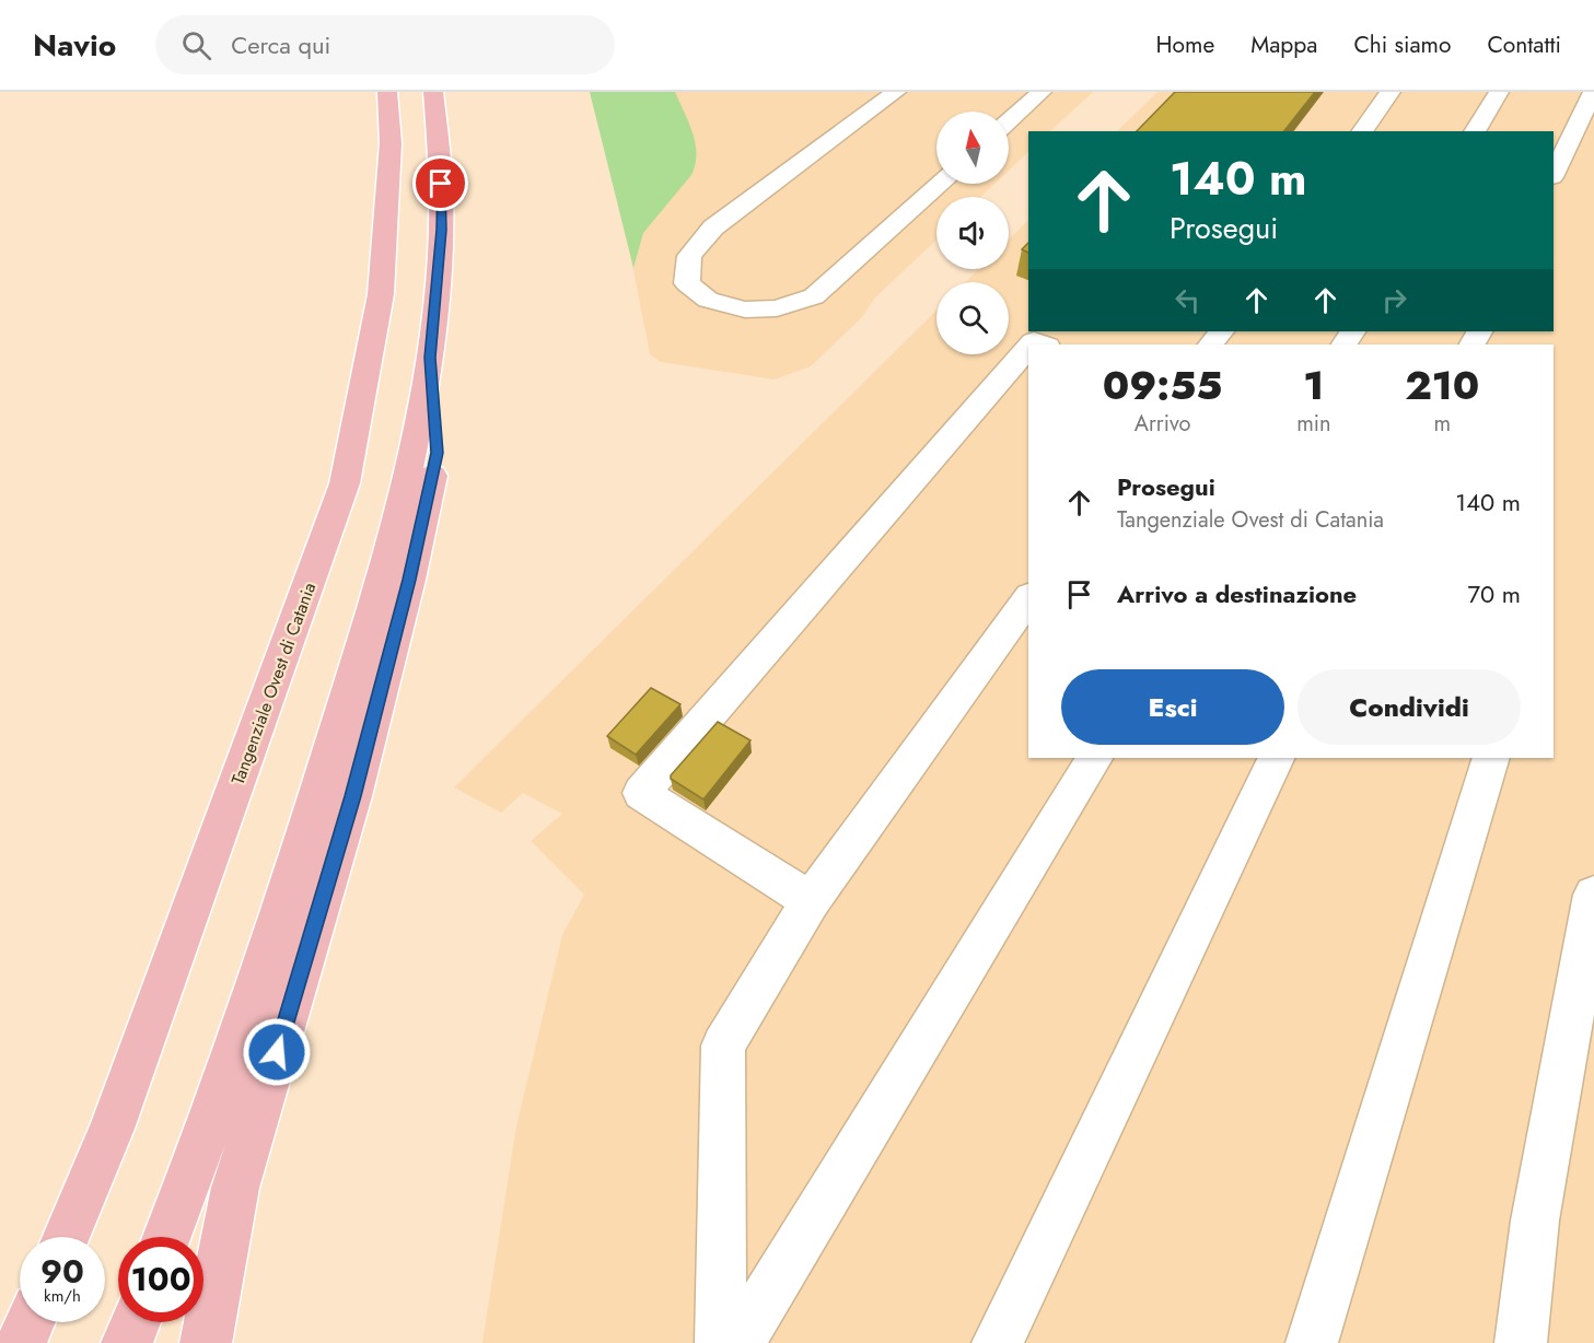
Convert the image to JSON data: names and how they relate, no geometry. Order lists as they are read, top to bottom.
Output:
{
  "streets": {
    "highway": ["Tangenziale Ovest di Catania"]
  },
  "north": "top",
  "page": {
    "header": "Navio",
    "search": "Cerca qui",
    "nav": [
      "Home",
      "Mappa",
      "Chi siamo",
      "Contatti"
    ],
    "turn": ["140 m", "Prosegui"],
    "eta": [
      "09:55",
      "Arrivo",
      "1",
      "min",
      "210",
      "m"
    ],
    "list": [
      {
        "name": "Prosegui",
        "note": "Tangenziale Ovest di Catania",
        "value": "140 m"
      },
      {
        "name": "Arrivo a destinazione",
        "value": "70 m"
      }
    ],
    "buttons": ["Esci", "Condividi"],
    "speed": "90 km/h",
    "limit": "100"
  }
}
